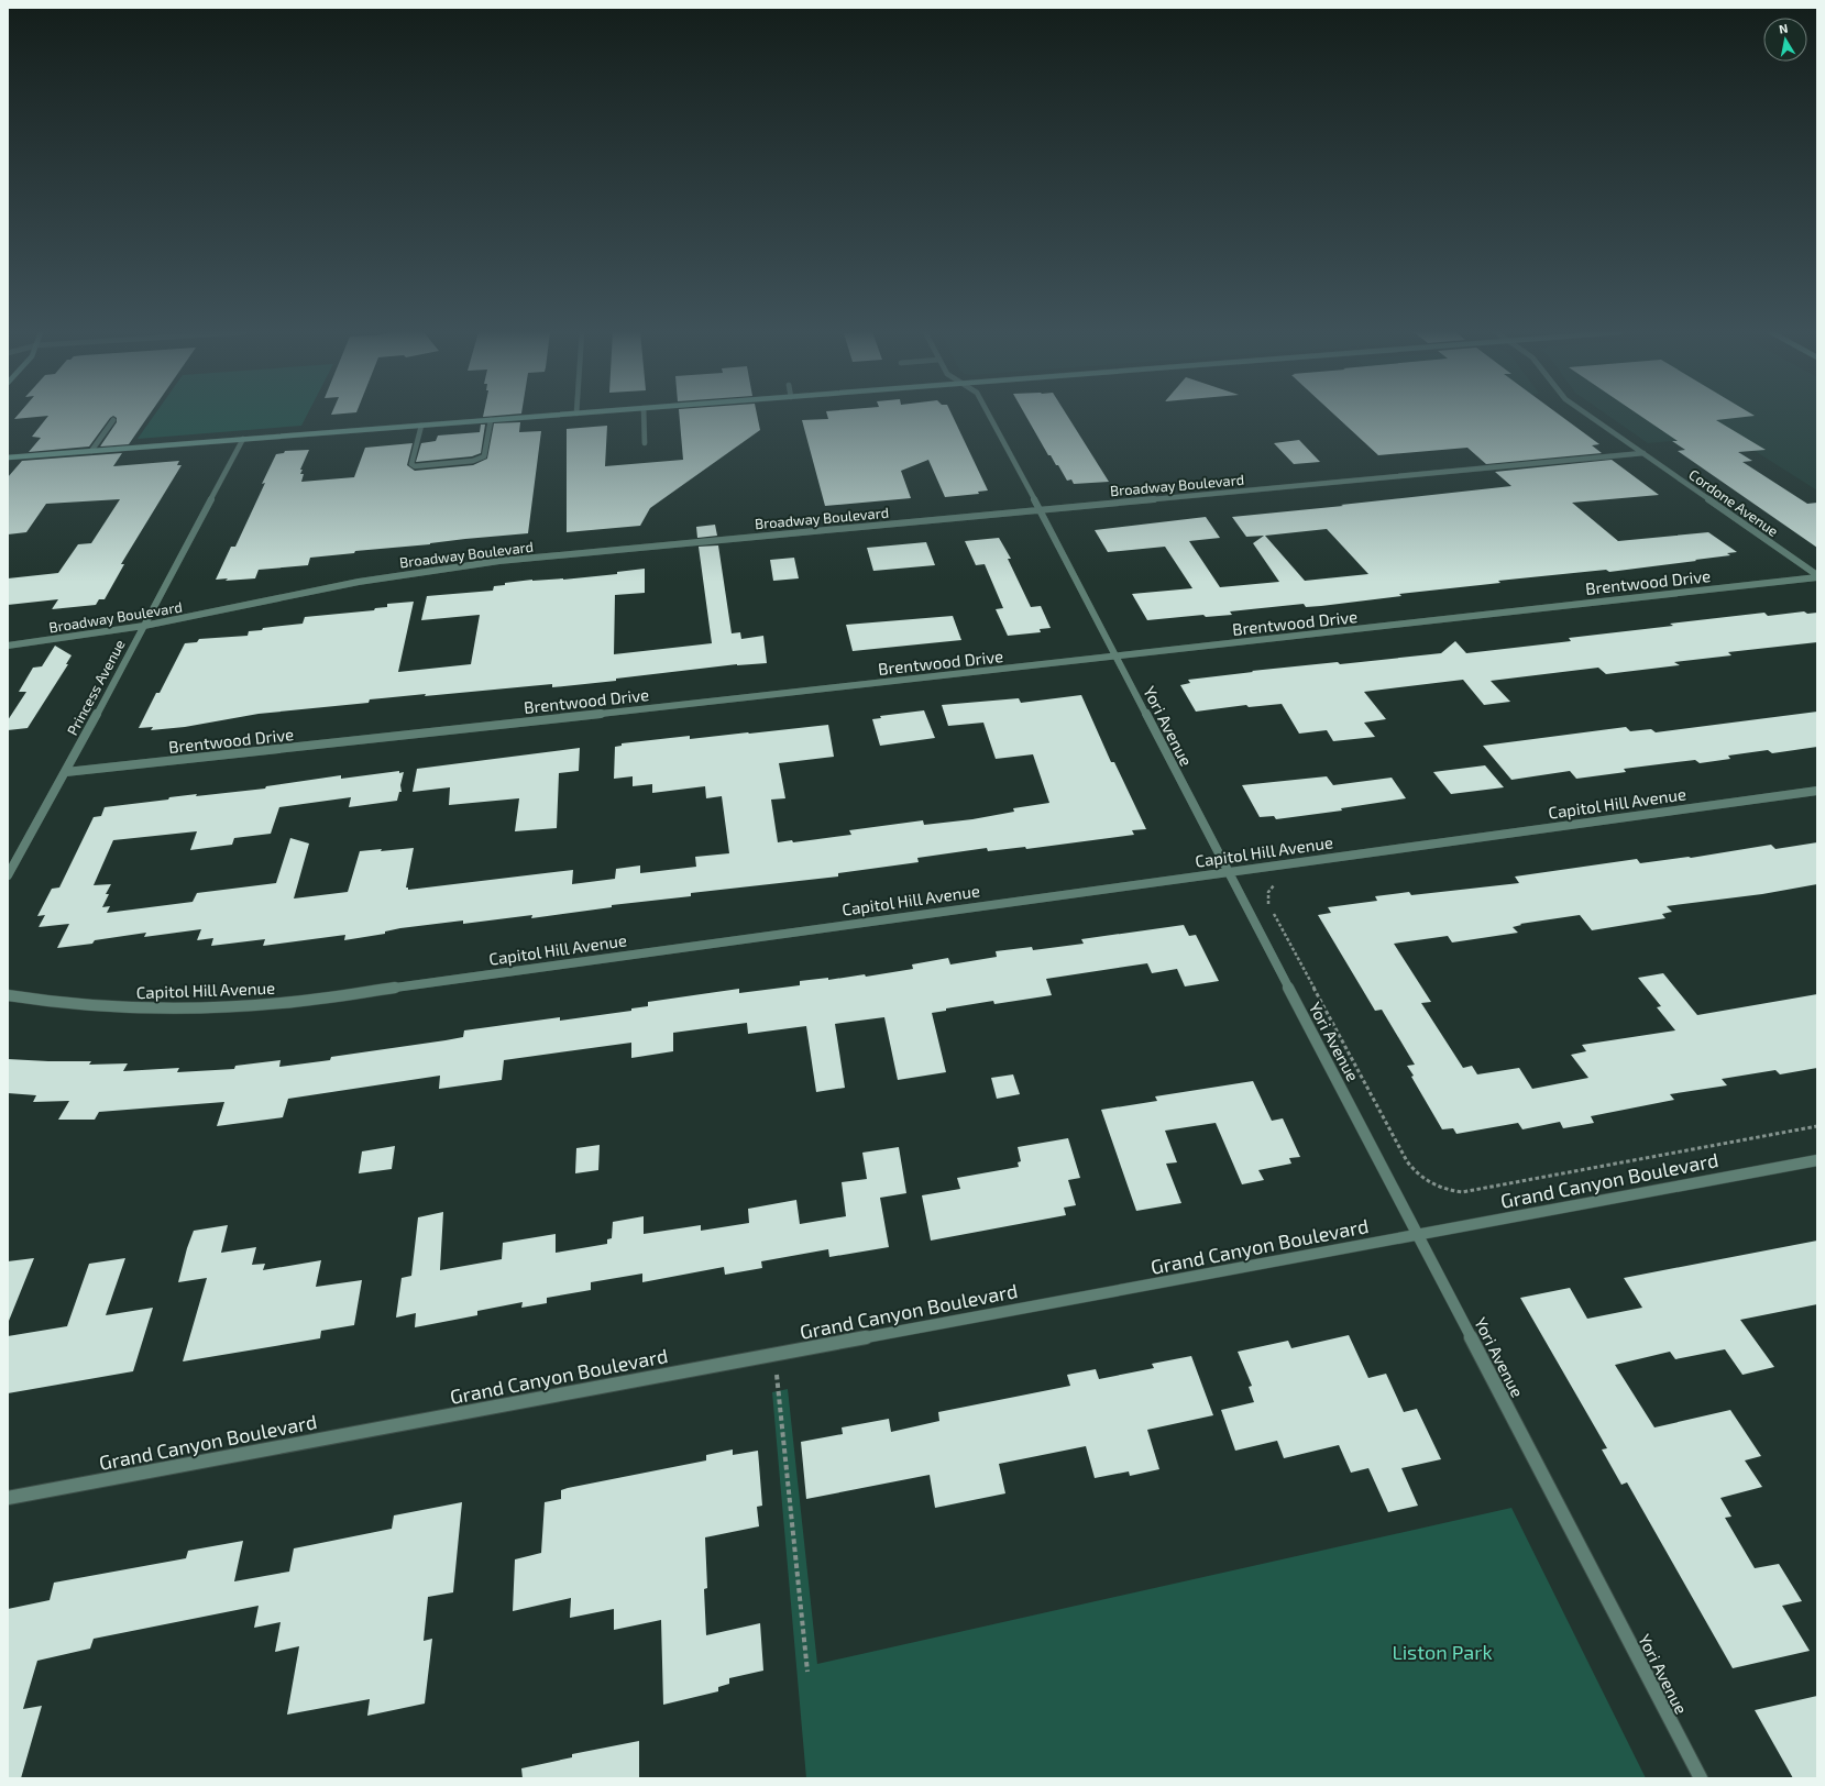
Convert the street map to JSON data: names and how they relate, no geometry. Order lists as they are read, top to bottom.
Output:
{
  "streets": {
    "street": [
      "Broadway Boulevard",
      "Cordone Avenue",
      "Brentwood Drive",
      "Princess Avenue",
      "Yori Avenue",
      "Capitol Hill Avenue",
      "Grand Canyon Boulevard"
    ]
  },
  "crossings": [
    ["Broadway Boulevard", "Cordone Avenue"],
    ["Broadway Boulevard", "Princess Avenue"],
    ["Broadway Boulevard", "Yori Avenue"],
    ["Cordone Avenue", "Brentwood Drive"],
    ["Brentwood Drive", "Princess Avenue"],
    ["Brentwood Drive", "Yori Avenue"],
    ["Yori Avenue", "Capitol Hill Avenue"],
    ["Yori Avenue", "Grand Canyon Boulevard"]
  ],
  "parks": ["Liston Park"],
  "north": "top"
}
